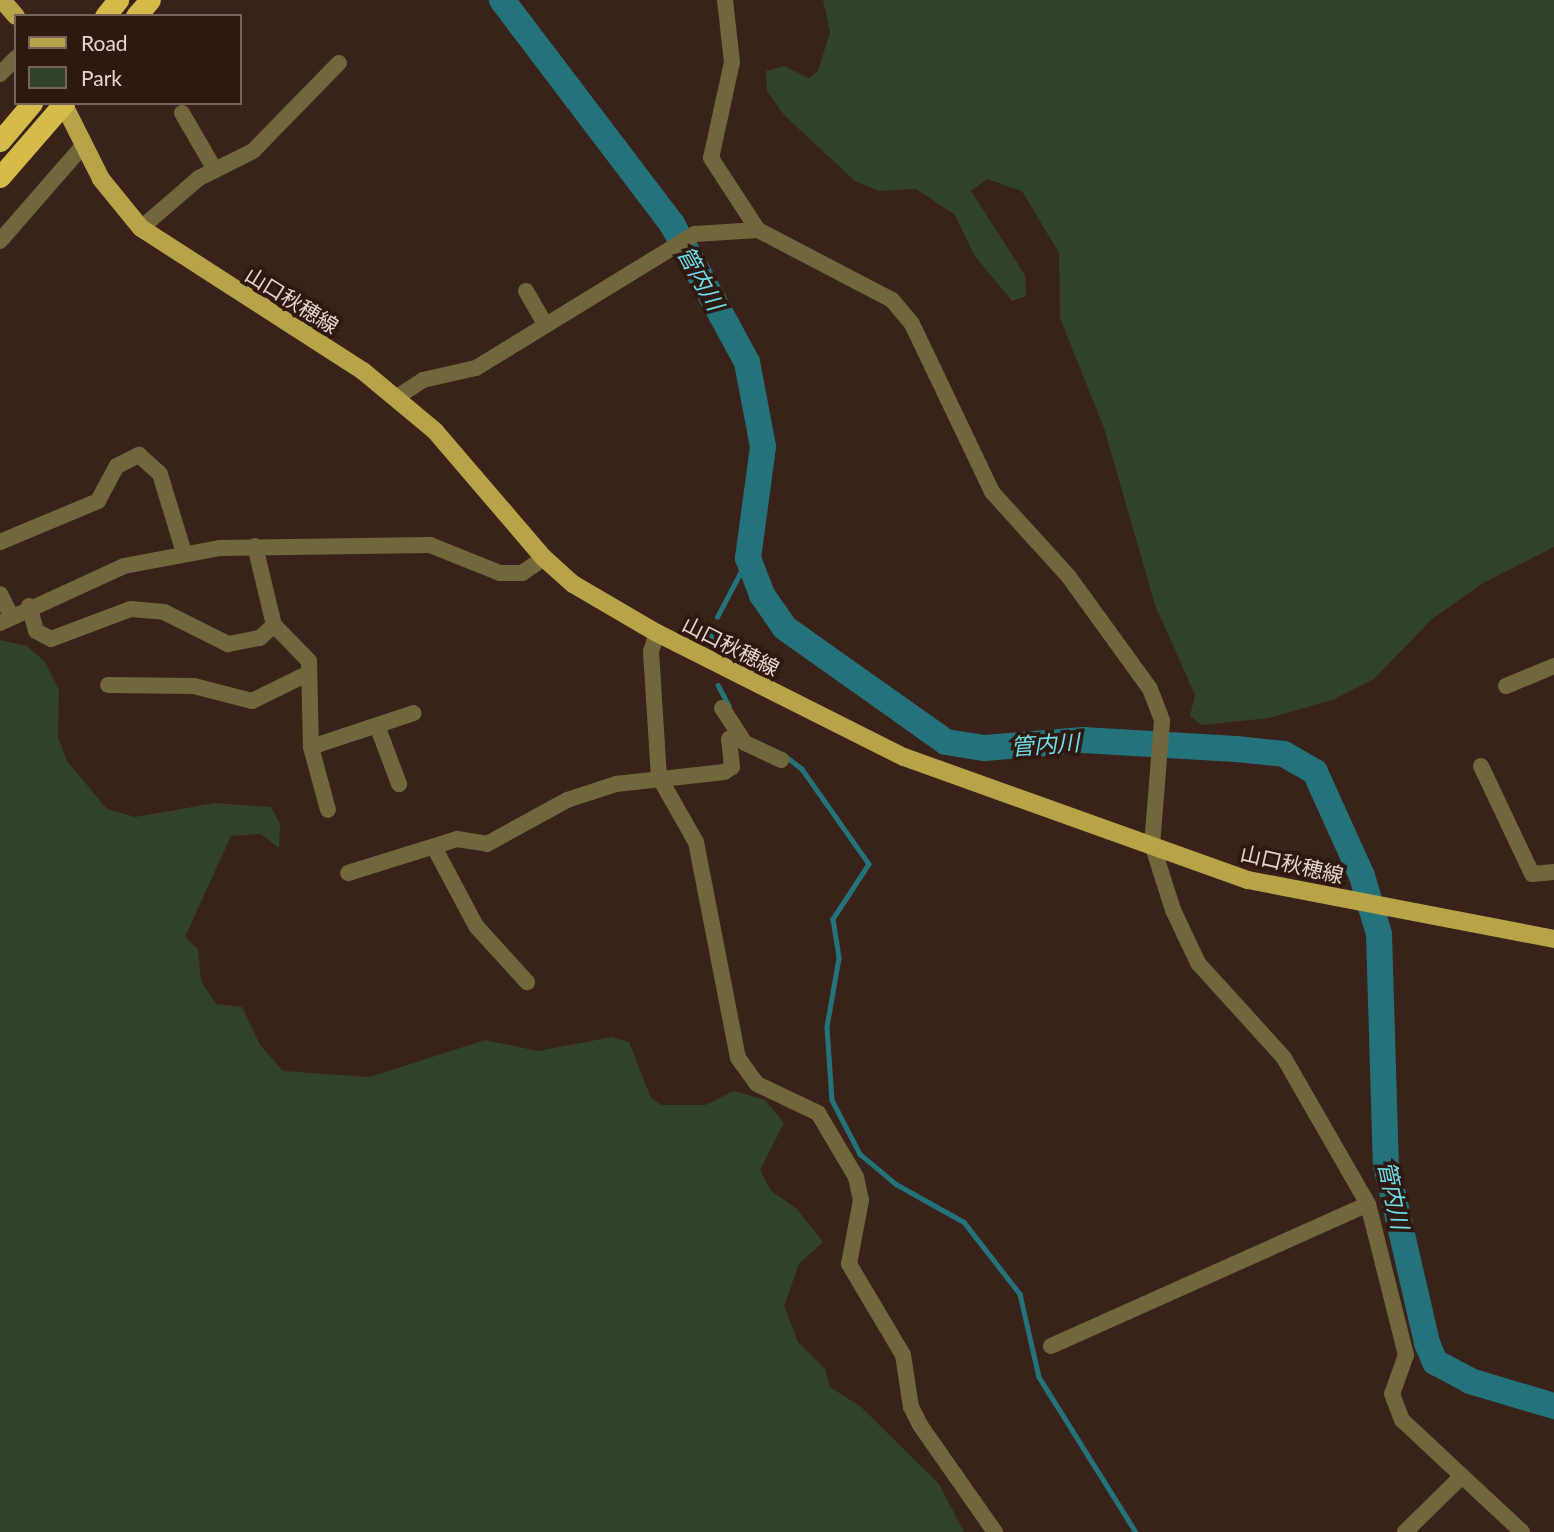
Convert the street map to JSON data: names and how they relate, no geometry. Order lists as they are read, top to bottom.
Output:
{
  "streets": {
    "main road": ["山口秋穂線"]
  },
  "water": ["管内川"],
  "legend": ["Road", "Park"]
}
